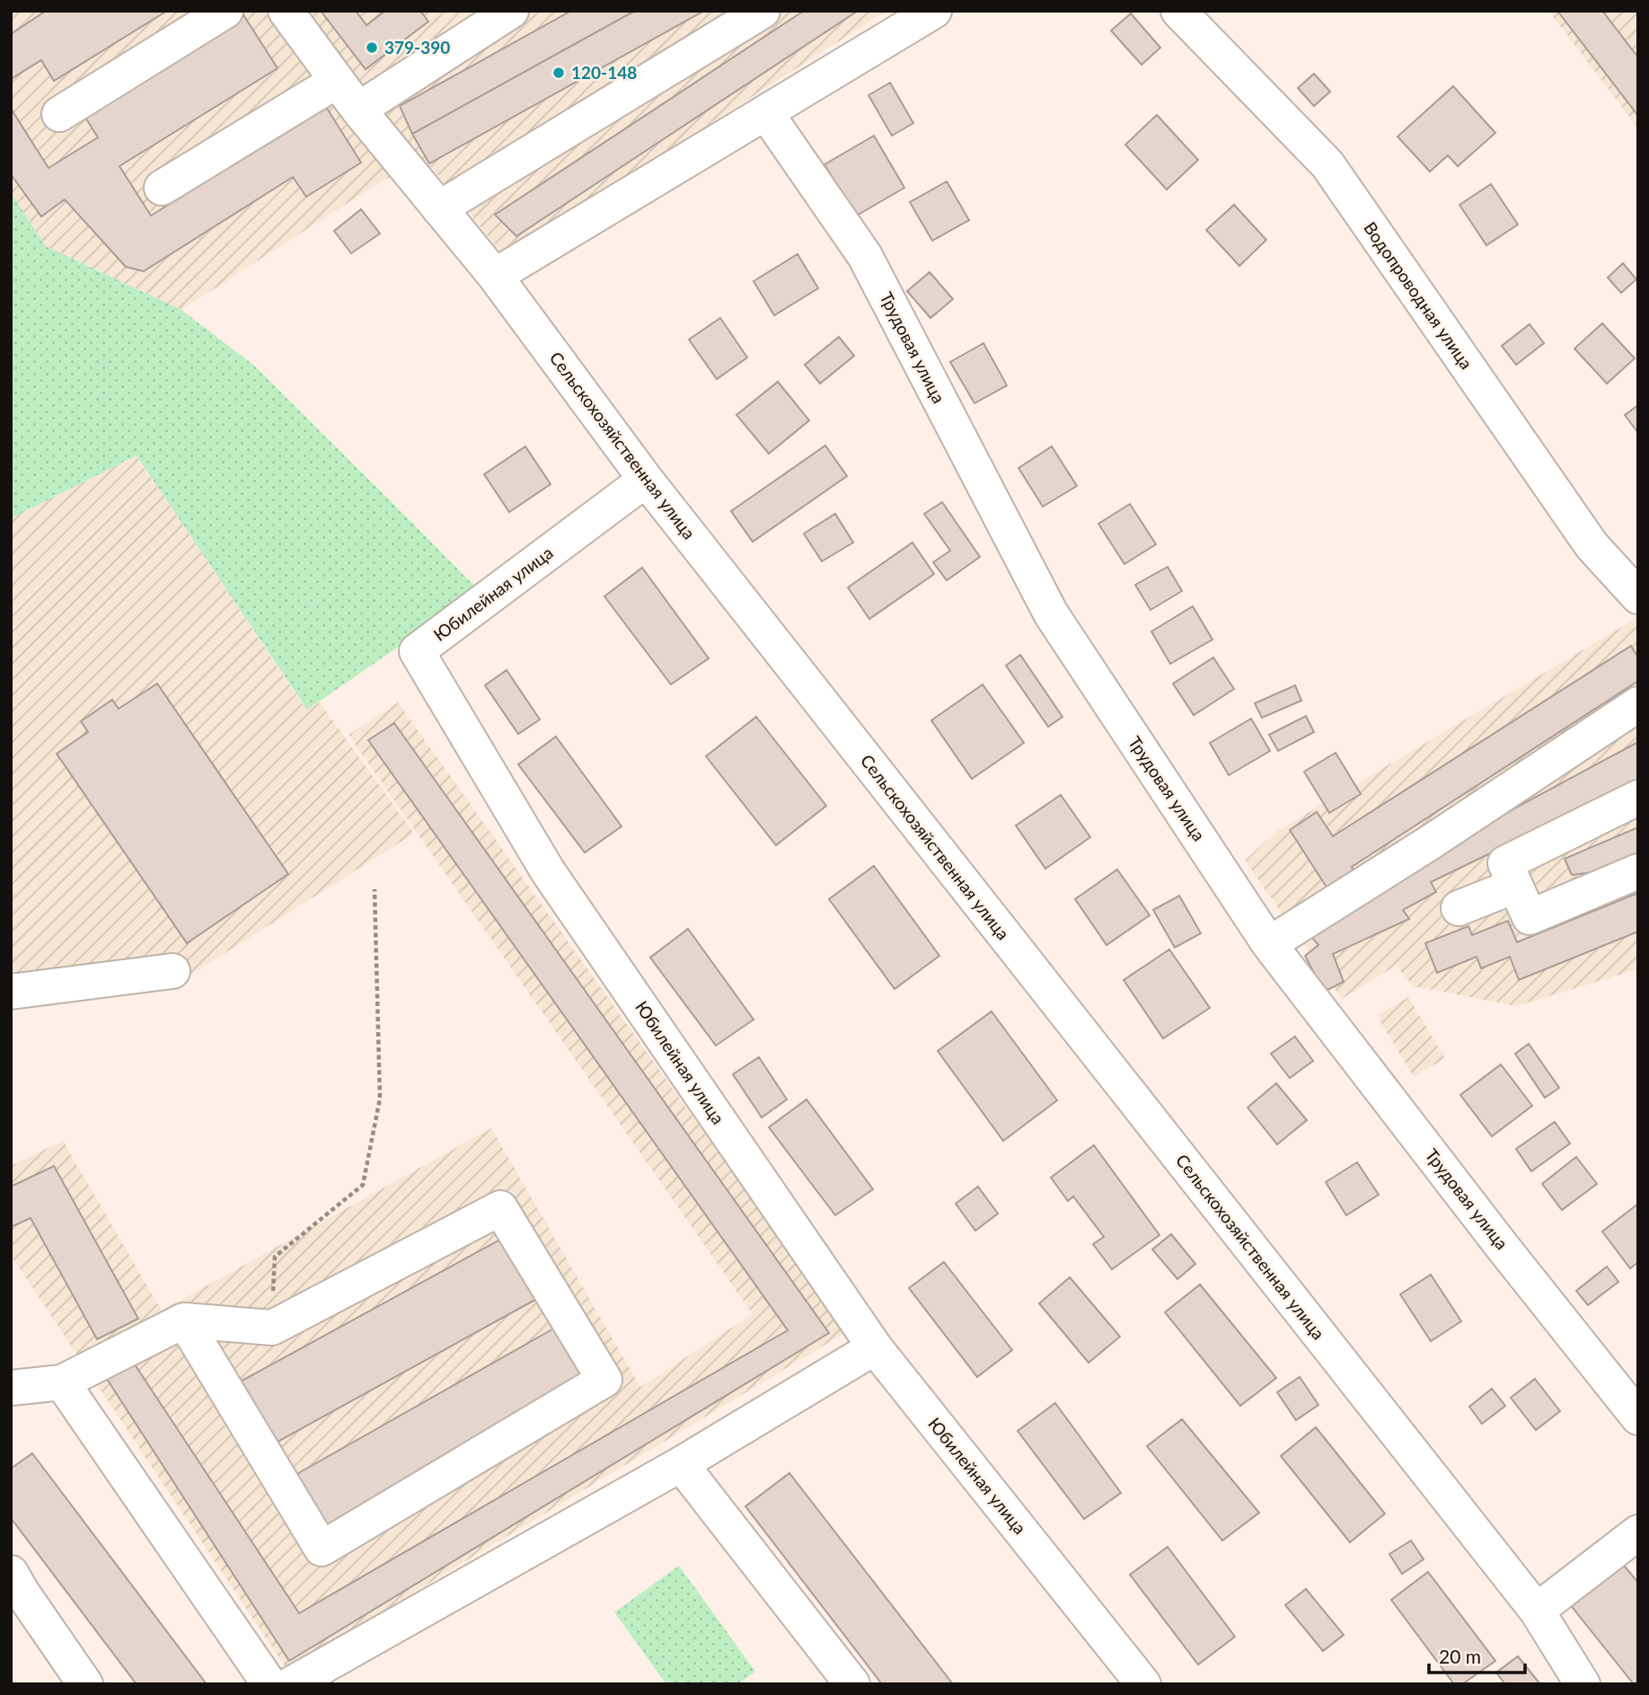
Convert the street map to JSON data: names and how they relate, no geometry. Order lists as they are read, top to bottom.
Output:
{
  "streets": {
    "street": [
      "Водопроводная улица",
      "Трудовая улица",
      "Сельскохозяйственная улица",
      "Юбилейная улица"
    ]
  },
  "crossings": [
    ["Сельскохозяйственная улица", "Юбилейная улица"]
  ],
  "places": ["379-390", "120-148"],
  "scale_bar": "20 m"
}
